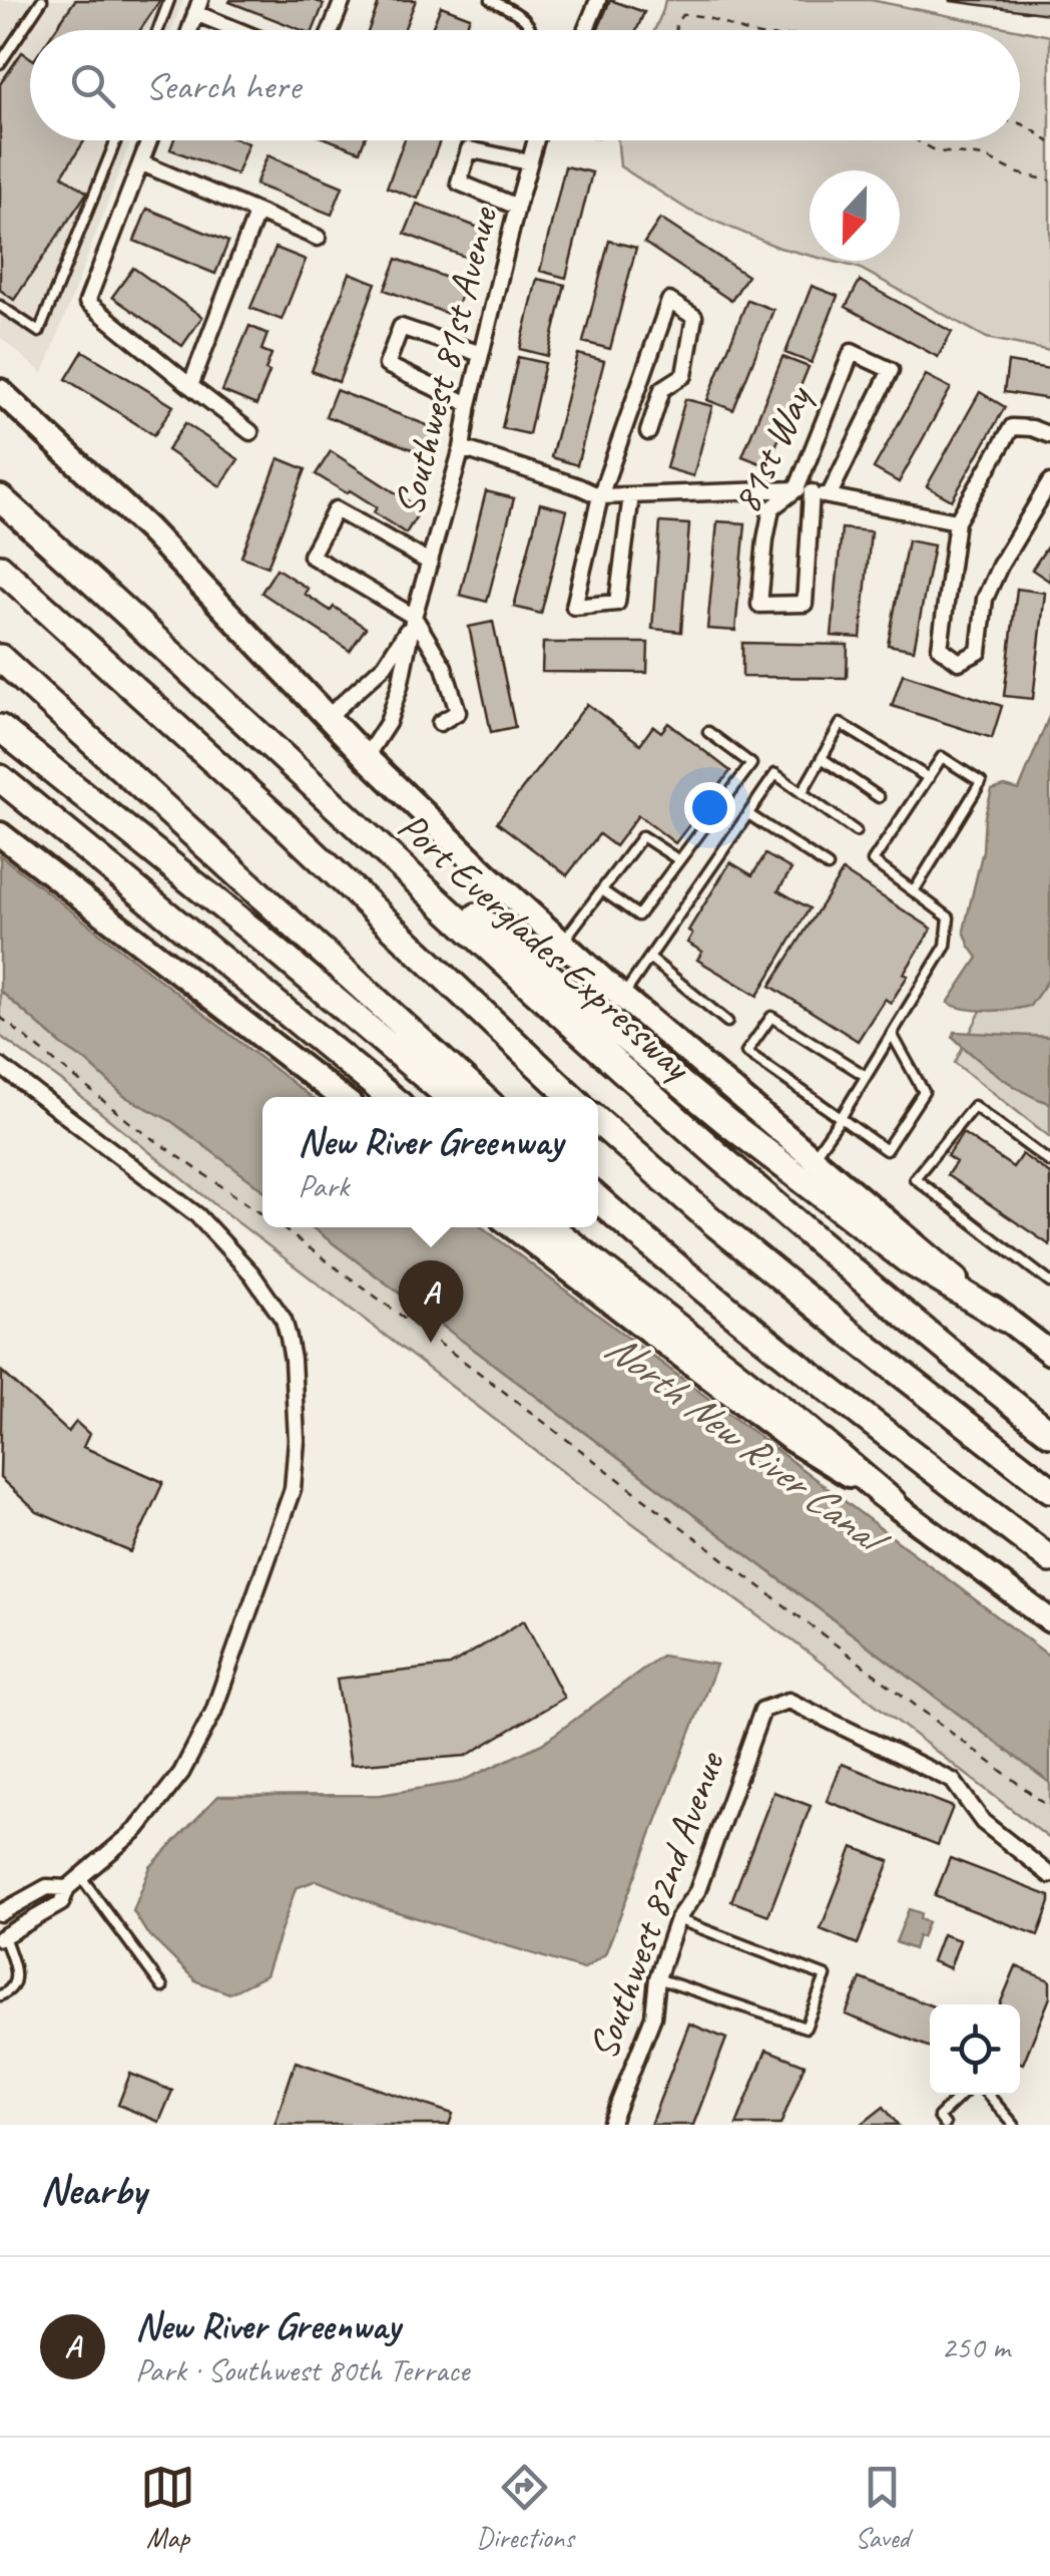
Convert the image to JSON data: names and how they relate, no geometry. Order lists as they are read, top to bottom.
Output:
{
  "streets": {
    "highway": ["Port Everglades Expressway"],
    "street": ["Southwest 81st Avenue", "81st Way", "Southwest 82nd Avenue"]
  },
  "water": ["North New River Canal"],
  "north": "bottom",
  "page": {
    "search": "Search here",
    "popup": ["New River Greenway", "Park"],
    "pins": "A",
    "heading": "Nearby",
    "list": [
      {
        "mark": "A",
        "name": "New River Greenway",
        "note": "Park · Southwest 80th Terrace",
        "value": "250 m"
      }
    ],
    "nav": ["Map", "Directions", "Saved"]
  }
}
